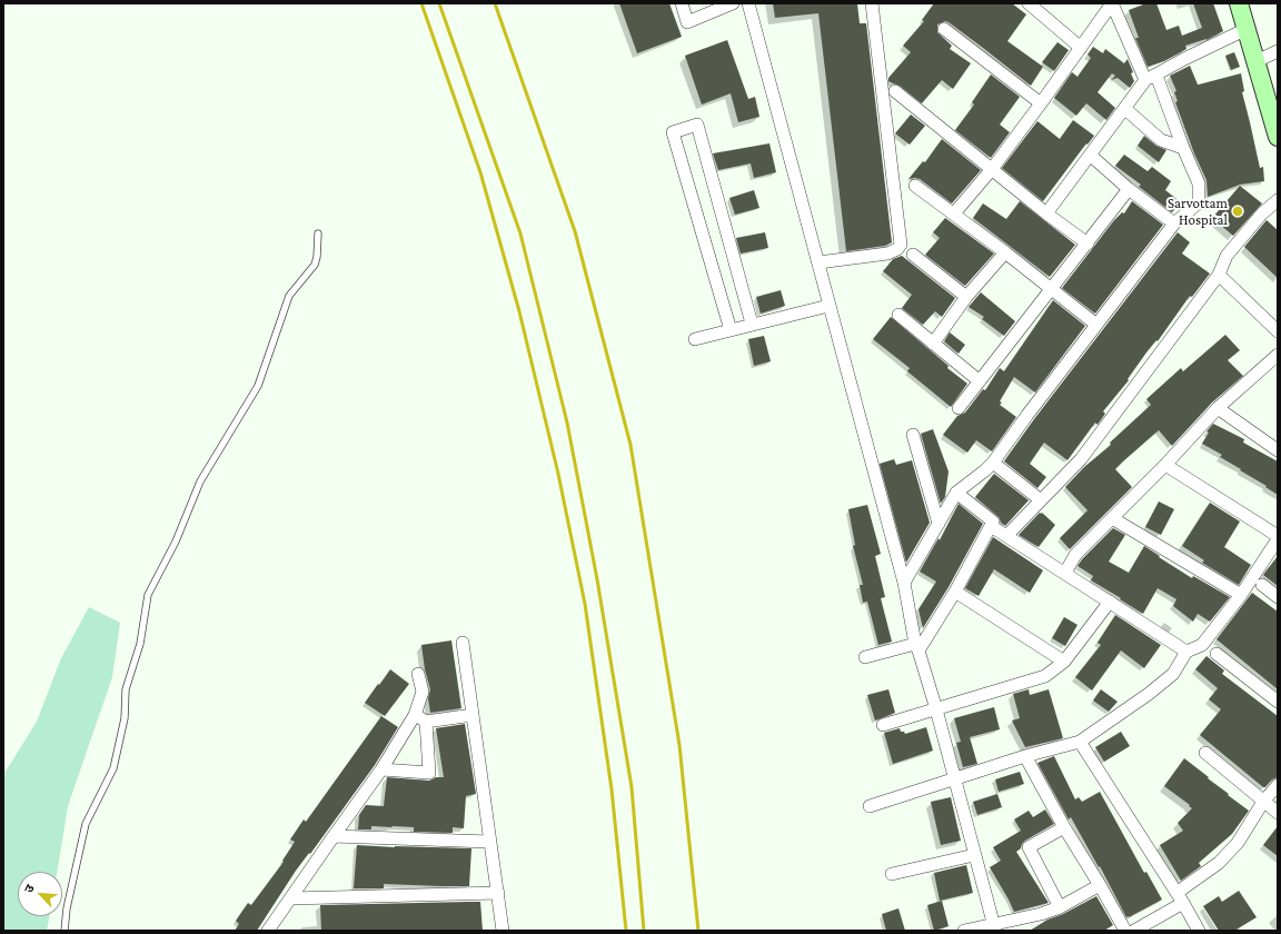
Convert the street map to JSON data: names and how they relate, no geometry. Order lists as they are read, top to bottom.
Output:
{
  "places": ["Sarvottam Hospital"],
  "north": "top left"
}
